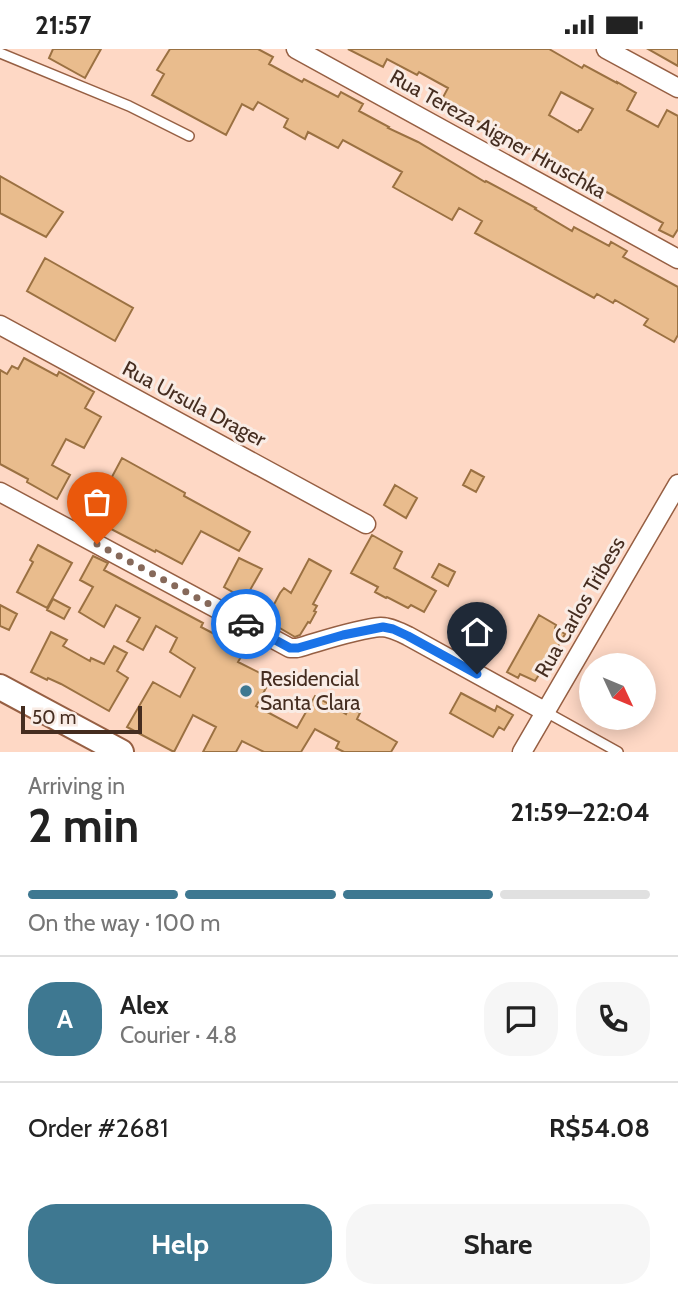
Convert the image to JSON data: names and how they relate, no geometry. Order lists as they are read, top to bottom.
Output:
{
  "streets": {
    "street": ["Rua Tereza Aigner Hruschka", "Rua Ursula Drager", "Rua Carlos Tribess"]
  },
  "places": ["Residencial Santa Clara"],
  "scale_bar": "50 m",
  "north": "bottom right",
  "page": {
    "status": "21:57",
    "scale": "50 m",
    "heading": ["2 min", "Arriving in", "21:59–22:04"],
    "panel": [
      "Alex",
      "Courier · 4.8",
      "Order #2681",
      "R$54.08"
    ],
    "bar": "On the way · 100 m",
    "round": "A",
    "buttons": ["Help", "Share"]
  }
}
